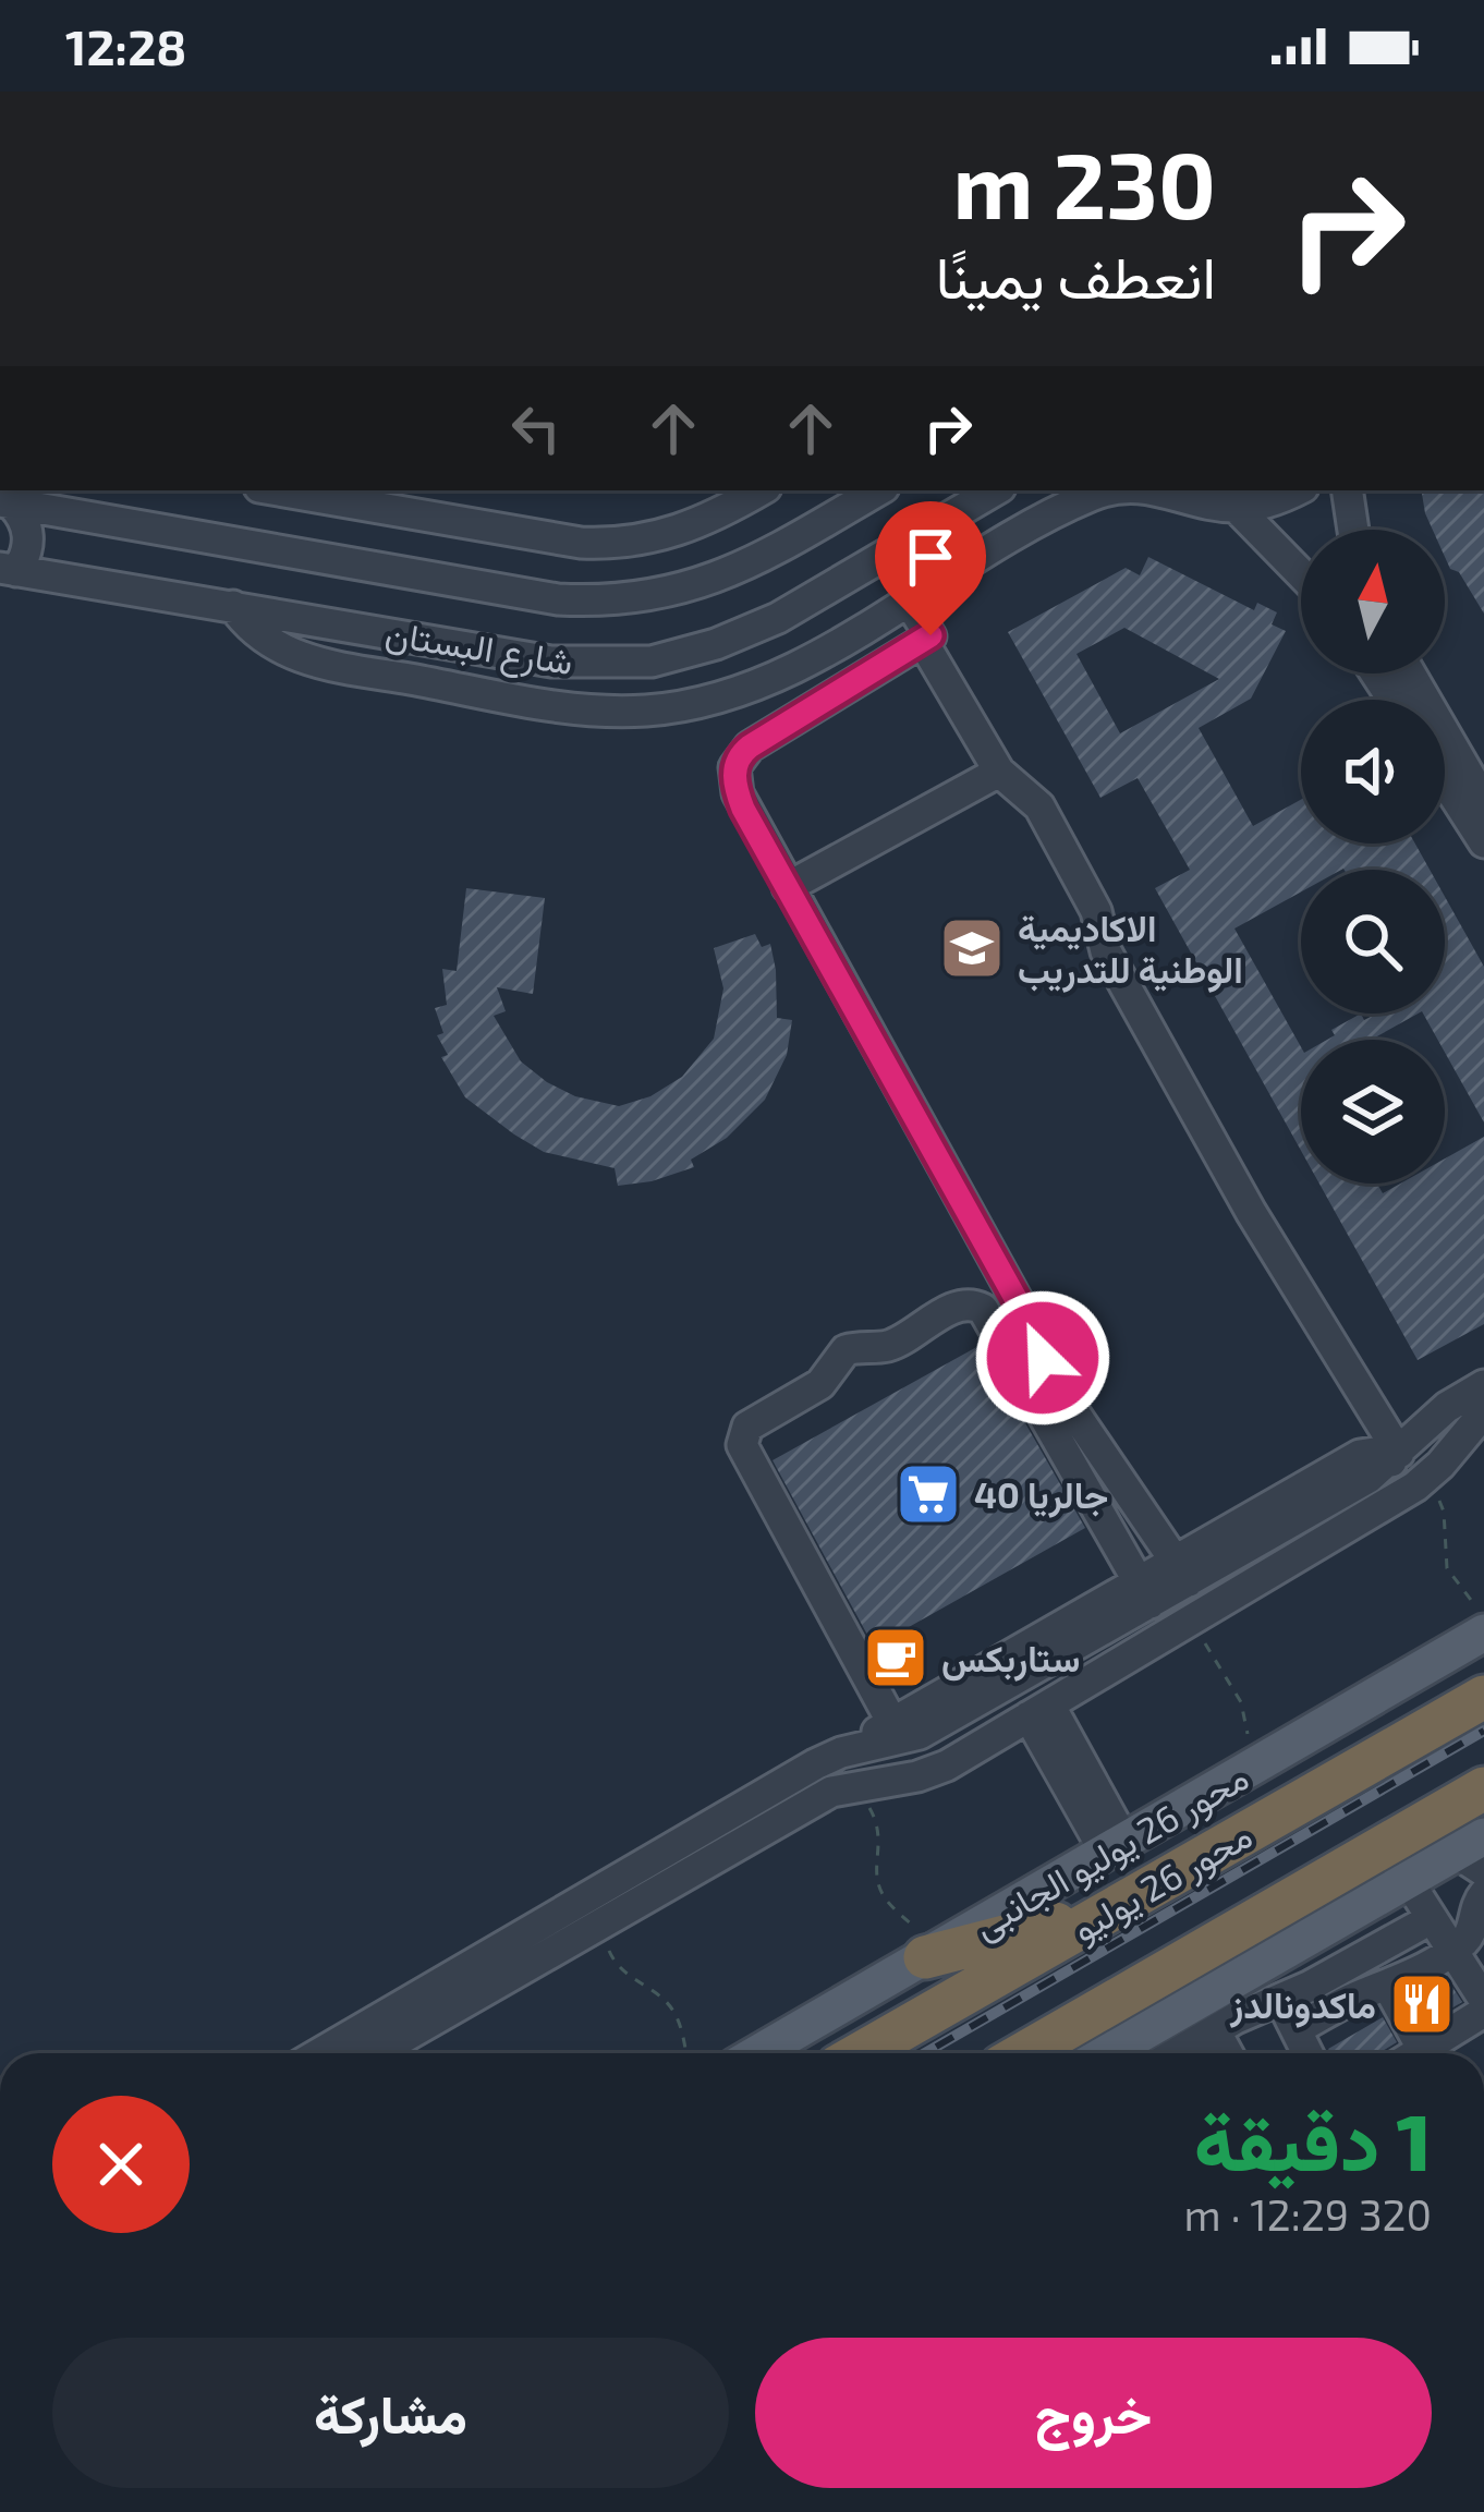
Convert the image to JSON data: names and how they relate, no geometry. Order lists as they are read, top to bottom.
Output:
{
  "streets": {
    "highway": ["محور 26 يوليو"],
    "main road": ["محور 26 يوليو الجانبى"],
    "street": ["شارع البستان"]
  },
  "places": {
    "school or university": ["الاكاديمية الوطنية للتدريب"],
    "supermarket": ["جالريا 40"],
    "cafe": ["ستاربكس"],
    "restaurant": ["ماكدونالدز"]
  },
  "north": "top",
  "page": {
    "status": "12:28",
    "turn": ["230 m", "انعطف يمينًا"],
    "heading": ["1 دقيقة", "320 m · 12:29"],
    "buttons": ["خروج", "مشاركة"]
  }
}
